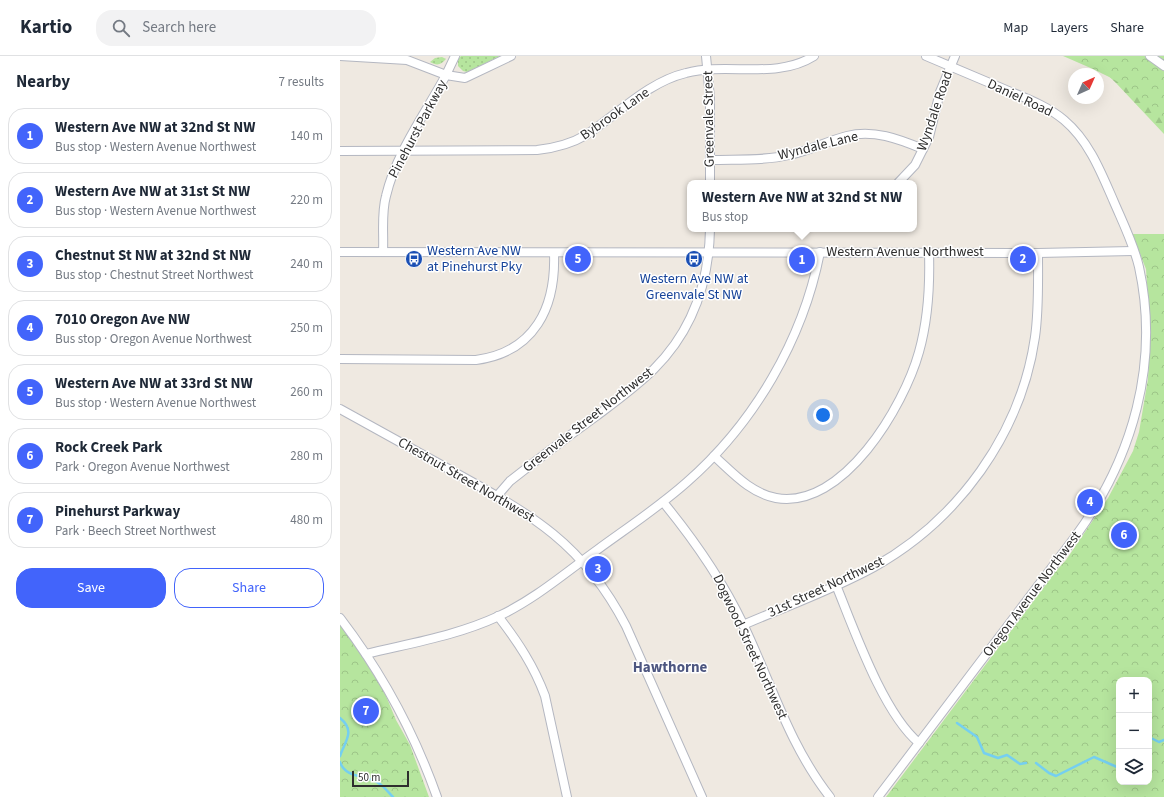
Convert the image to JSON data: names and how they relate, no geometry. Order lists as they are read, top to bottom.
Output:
{
  "streets": {
    "street": [
      "Daniel Road",
      "Wyndale Road",
      "Bybrook Lane",
      "Greenvale Street",
      "Pinehurst Parkway",
      "Wyndale Lane",
      "Western Avenue Northwest",
      "Greenvale Street Northwest",
      "Chestnut Street Northwest",
      "31st Street Northwest",
      "Oregon Avenue Northwest",
      "Dogwood Street Northwest"
    ]
  },
  "crossings": [
    ["Daniel Road", "Wyndale Road"],
    ["Daniel Road", "Western Avenue Northwest"],
    ["Daniel Road", "Oregon Avenue Northwest"],
    ["Wyndale Road", "Wyndale Lane"],
    ["Bybrook Lane", "Greenvale Street"],
    ["Bybrook Lane", "Pinehurst Parkway"],
    ["Greenvale Street", "Wyndale Lane"],
    ["Pinehurst Parkway", "Western Avenue Northwest"],
    ["Western Avenue Northwest", "Greenvale Street Northwest"],
    ["Western Avenue Northwest", "31st Street Northwest"],
    ["Western Avenue Northwest", "Oregon Avenue Northwest"],
    ["Greenvale Street Northwest", "Chestnut Street Northwest"],
    ["31st Street Northwest", "Dogwood Street Northwest"]
  ],
  "districts": ["Hawthorne"],
  "places": {
    "bus stop": ["Western Ave NW at Pinehurst Pky", "Western Ave NW at Greenvale St NW"]
  },
  "scale_bar": "50 m",
  "north": "top right",
  "page": {
    "header": "Kartio",
    "search": "Search here",
    "nav": ["Map", "Layers", "Share"],
    "heading": ["Nearby", "7 results"],
    "list": [
      {
        "mark": "1",
        "name": "Western Ave NW at 32nd St NW",
        "note": "Bus stop · Western Avenue Northwest",
        "value": "140 m"
      },
      {
        "mark": "2",
        "name": "Western Ave NW at 31st St NW",
        "note": "Bus stop · Western Avenue Northwest",
        "value": "220 m"
      },
      {
        "mark": "3",
        "name": "Chestnut St NW at 32nd St NW",
        "note": "Bus stop · Chestnut Street Northwest",
        "value": "240 m"
      },
      {
        "mark": "4",
        "name": "7010 Oregon Ave NW",
        "note": "Bus stop · Oregon Avenue Northwest",
        "value": "250 m"
      },
      {
        "mark": "5",
        "name": "Western Ave NW at 33rd St NW",
        "note": "Bus stop · Western Avenue Northwest",
        "value": "260 m"
      },
      {
        "mark": "6",
        "name": "Rock Creek Park",
        "note": "Park · Oregon Avenue Northwest",
        "value": "280 m"
      },
      {
        "mark": "7",
        "name": "Pinehurst Parkway",
        "note": "Park · Beech Street Northwest",
        "value": "480 m"
      }
    ],
    "popup": ["Western Ave NW at 32nd St NW", "Bus stop"],
    "pins": [
      "2",
      "5",
      "1",
      "4",
      "6",
      "3",
      "7"
    ],
    "buttons": ["Save", "Share"],
    "map_buttons": ["+", "−"],
    "scale": "50 m"
  }
}
